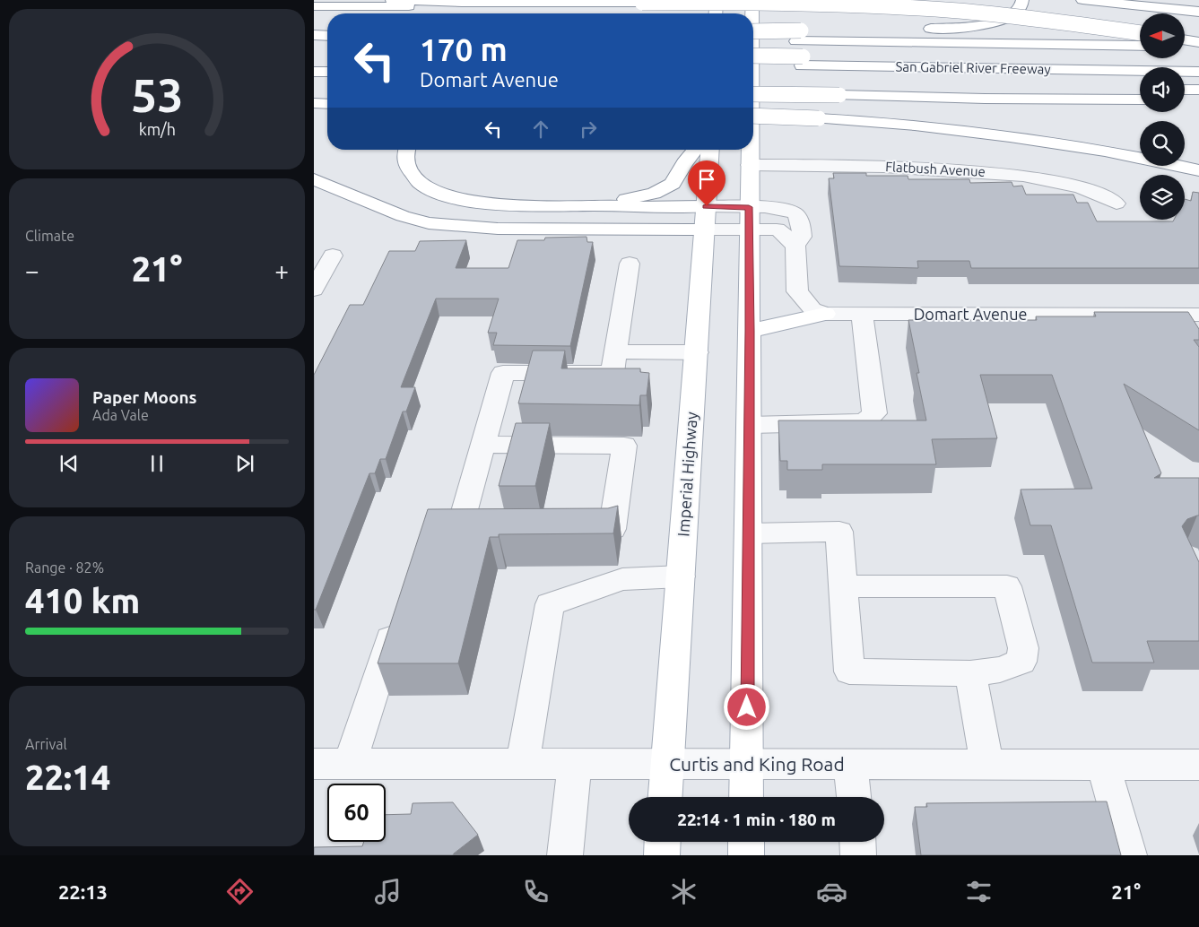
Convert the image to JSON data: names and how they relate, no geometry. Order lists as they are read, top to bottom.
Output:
{
  "streets": {
    "main road": ["San Gabriel River Freeway", "Imperial Highway"],
    "street": ["Flatbush Avenue", "Domart Avenue", "Curtis and King Road"]
  },
  "crossings": [
    ["Imperial Highway", "Curtis and King Road"]
  ],
  "north": "left",
  "page": {
    "turn": ["170 m", "Domart Avenue"],
    "tile": [
      "Climate",
      ["Range · 82%", "410 km"],
      ["Arrival", "22:14"]
    ],
    "heat": ["−", "21°", "+"],
    "song": ["Paper Moons", "Ada Vale"],
    "limit": "60",
    "trip": "22:14 · 1 min · 180 m",
    "tabs": ["22:13", "21°"],
    "gauge": ["53", "km/h"]
  }
}
